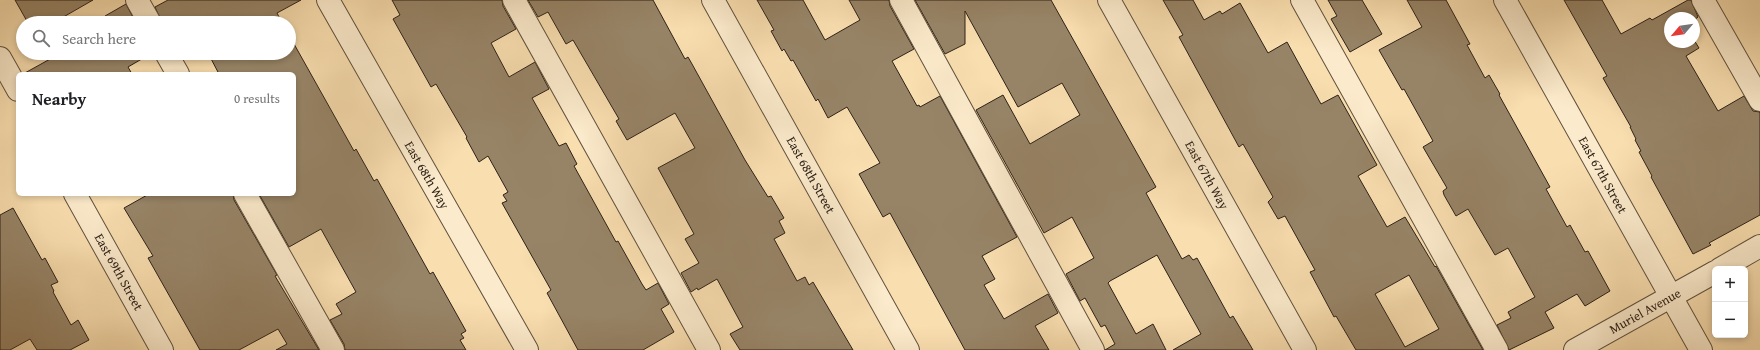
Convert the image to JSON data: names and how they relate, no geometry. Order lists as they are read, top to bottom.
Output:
{
  "streets": {
    "street": [
      "East 68th Way",
      "East 68th Street",
      "East 67th Way",
      "East 67th Street",
      "East 69th Street",
      "Muriel Avenue"
    ]
  },
  "crossings": [
    ["East 67th Street", "Muriel Avenue"]
  ],
  "north": "bottom left",
  "page": {
    "search": "Search here",
    "heading": ["Nearby", "0 results"],
    "map_buttons": ["+", "−"]
  }
}
